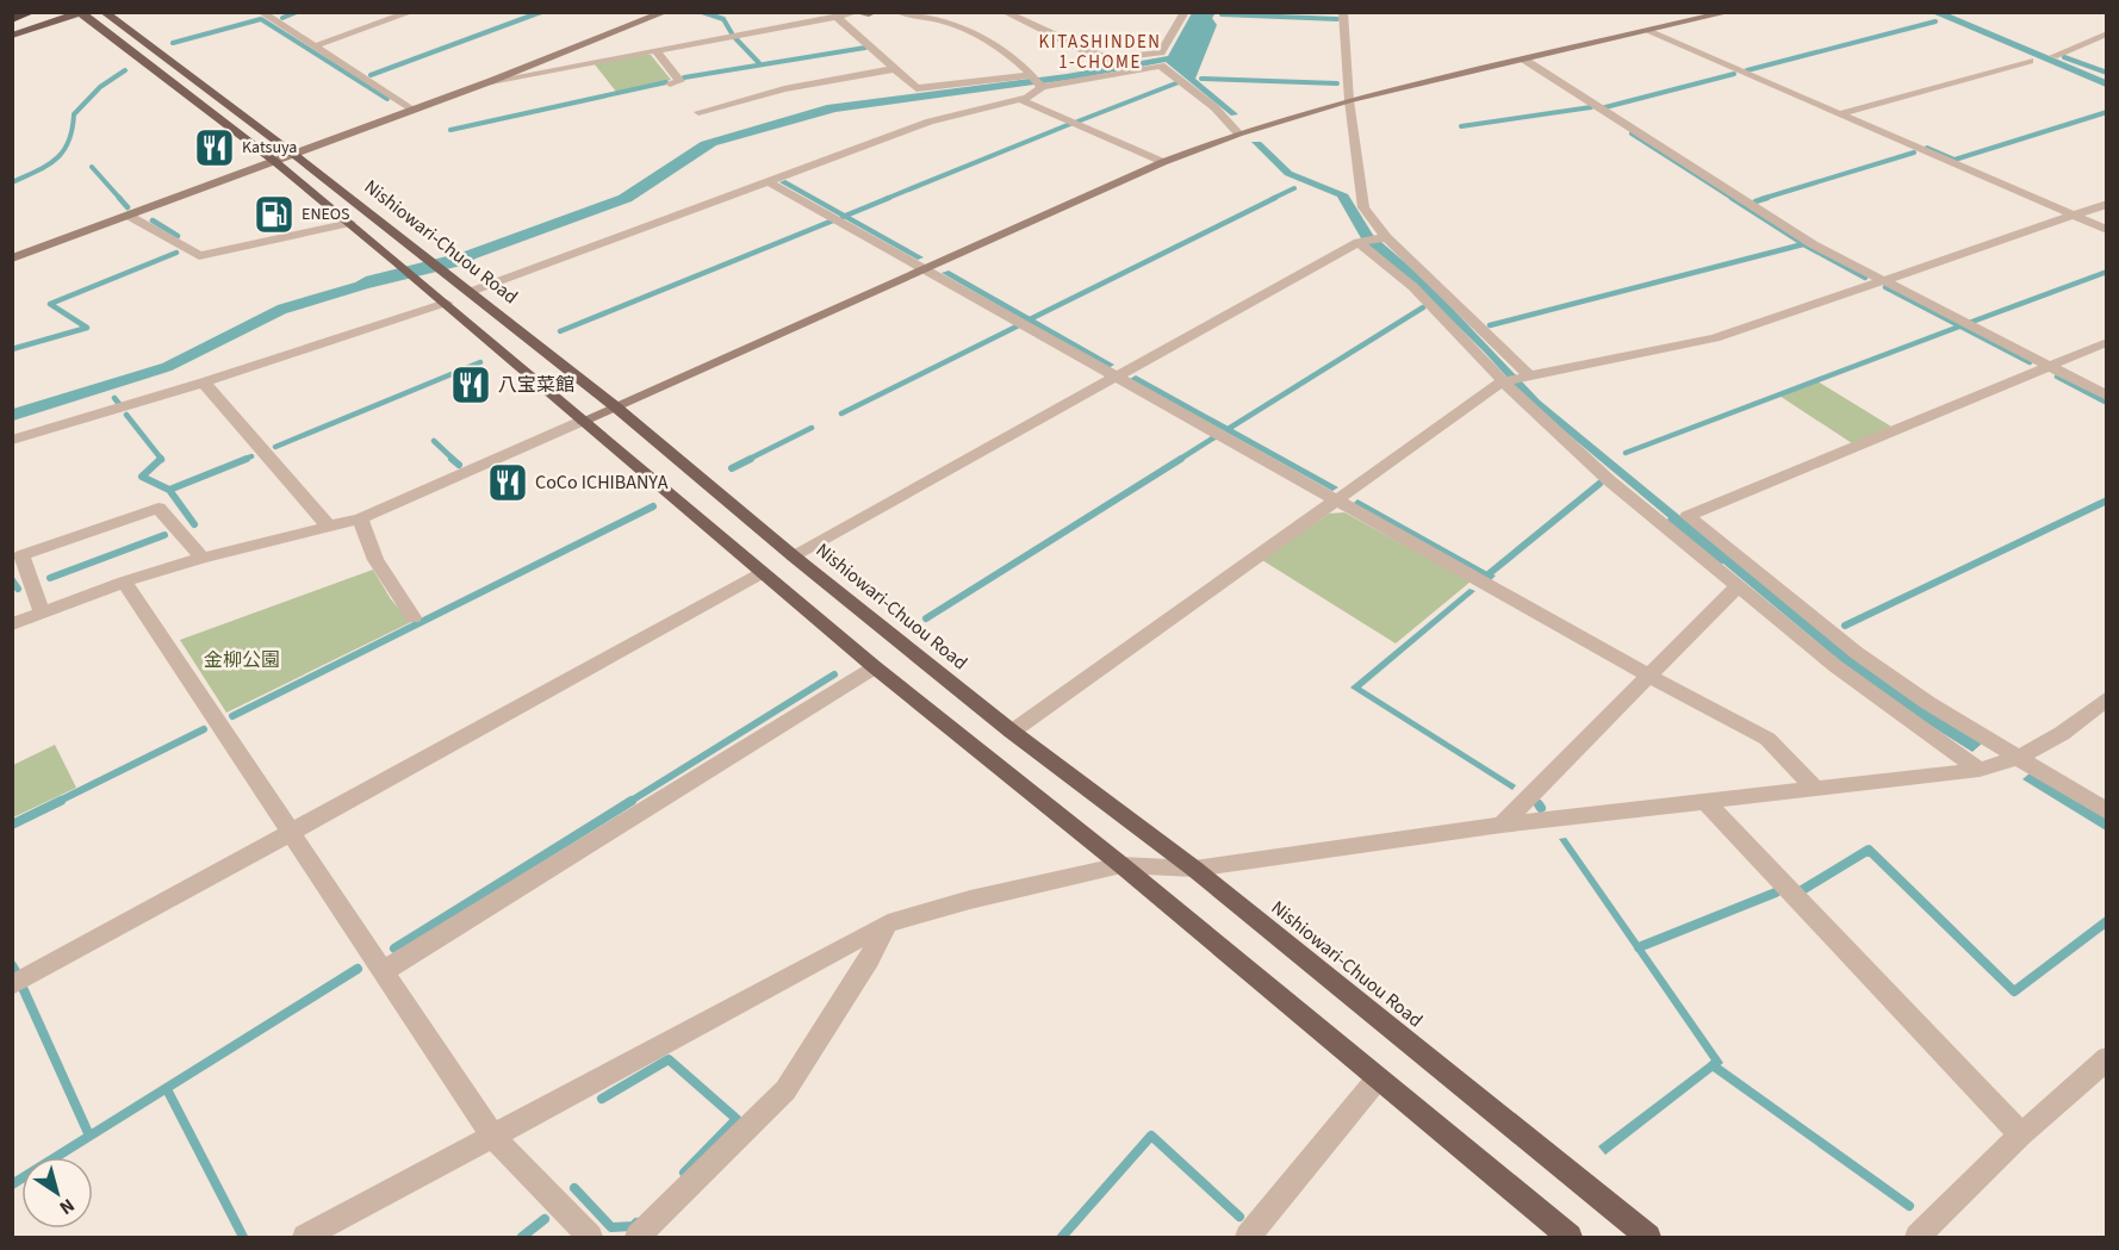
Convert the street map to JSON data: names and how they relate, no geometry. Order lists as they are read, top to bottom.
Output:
{
  "streets": {
    "main road": ["Nishiowari-Chuou Road"]
  },
  "districts": ["KITASHINDEN 1-CHOME"],
  "parks": ["金柳公園"],
  "places": {
    "restaurant": ["Katsuya", "八宝菜館", "CoCo ICHIBANYA"],
    "fuel station": ["ENEOS"]
  },
  "north": "bottom right"
}
